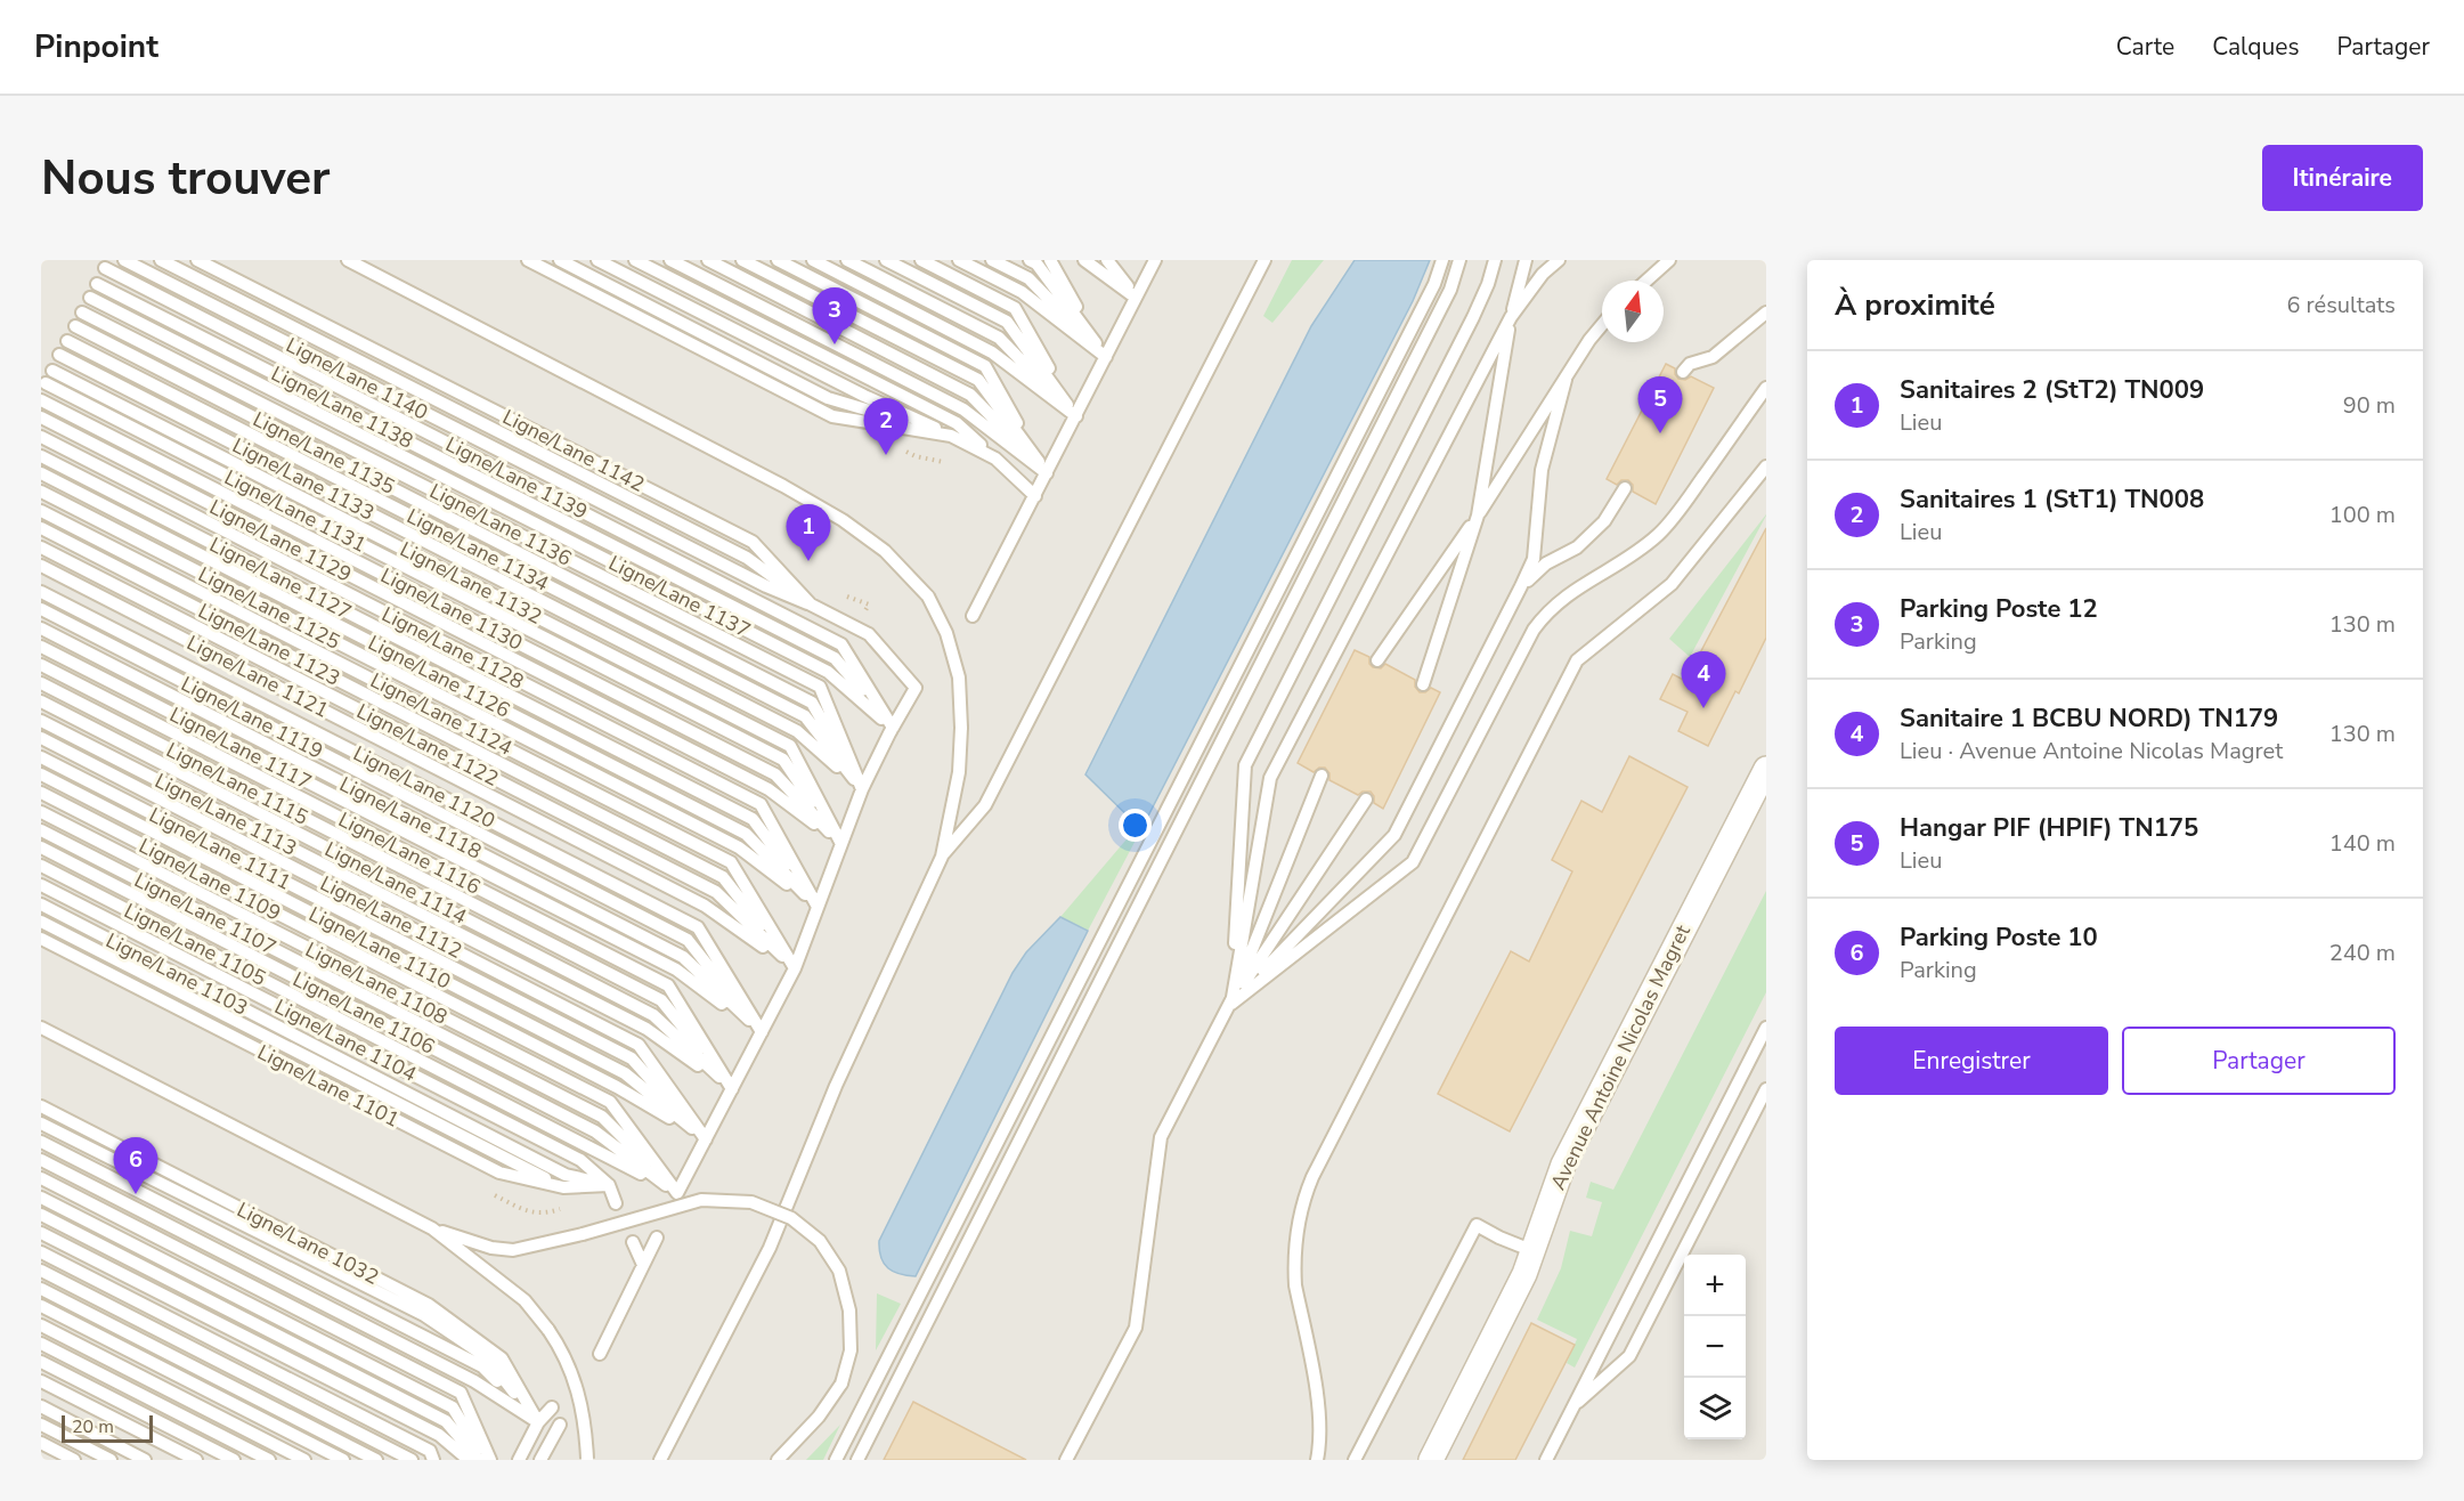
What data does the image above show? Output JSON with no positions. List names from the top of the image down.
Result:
{
  "streets": {
    "street": ["Avenue Antoine Nicolas Magret"],
    "lane": [
      "Ligne/Lane 1140",
      "Ligne/Lane 1138",
      "Ligne/Lane 1142",
      "Ligne/Lane 1135",
      "Ligne/Lane 1139",
      "Ligne/Lane 1133",
      "Ligne/Lane 1131",
      "Ligne/Lane 1136",
      "Ligne/Lane 1129",
      "Ligne/Lane 1134",
      "Ligne/Lane 1127",
      "Ligne/Lane 1132",
      "Ligne/Lane 1137",
      "Ligne/Lane 1125",
      "Ligne/Lane 1130",
      "Ligne/Lane 1123",
      "Ligne/Lane 1128",
      "Ligne/Lane 1121",
      "Ligne/Lane 1126",
      "Ligne/Lane 1124",
      "Ligne/Lane 1119",
      "Ligne/Lane 1122",
      "Ligne/Lane 1117",
      "Ligne/Lane 1115",
      "Ligne/Lane 1120",
      "Ligne/Lane 1113",
      "Ligne/Lane 1118",
      "Ligne/Lane 1111",
      "Ligne/Lane 1116",
      "Ligne/Lane 1109",
      "Ligne/Lane 1114",
      "Ligne/Lane 1107",
      "Ligne/Lane 1112",
      "Ligne/Lane 1105",
      "Ligne/Lane 1110",
      "Ligne/Lane 1103",
      "Ligne/Lane 1108",
      "Ligne/Lane 1106",
      "Ligne/Lane 1104",
      "Ligne/Lane 1101",
      "Ligne/Lane 1032"
    ]
  },
  "crossings": [
    ["Ligne/Lane 1140", "Ligne/Lane 1142"],
    ["Ligne/Lane 1138", "Ligne/Lane 1142"],
    ["Ligne/Lane 1138", "Ligne/Lane 1139"],
    ["Ligne/Lane 1138", "Ligne/Lane 1137"],
    ["Ligne/Lane 1142", "Ligne/Lane 1139"],
    ["Ligne/Lane 1142", "Ligne/Lane 1137"],
    ["Ligne/Lane 1135", "Ligne/Lane 1133"],
    ["Ligne/Lane 1135", "Ligne/Lane 1136"],
    ["Ligne/Lane 1135", "Ligne/Lane 1134"],
    ["Ligne/Lane 1139", "Ligne/Lane 1137"],
    ["Ligne/Lane 1133", "Ligne/Lane 1136"],
    ["Ligne/Lane 1133", "Ligne/Lane 1134"],
    ["Ligne/Lane 1131", "Ligne/Lane 1129"],
    ["Ligne/Lane 1131", "Ligne/Lane 1132"],
    ["Ligne/Lane 1131", "Ligne/Lane 1130"],
    ["Ligne/Lane 1136", "Ligne/Lane 1134"],
    ["Ligne/Lane 1129", "Ligne/Lane 1132"],
    ["Ligne/Lane 1129", "Ligne/Lane 1130"],
    ["Ligne/Lane 1127", "Ligne/Lane 1125"],
    ["Ligne/Lane 1127", "Ligne/Lane 1128"],
    ["Ligne/Lane 1127", "Ligne/Lane 1126"],
    ["Ligne/Lane 1132", "Ligne/Lane 1130"],
    ["Ligne/Lane 1125", "Ligne/Lane 1128"],
    ["Ligne/Lane 1125", "Ligne/Lane 1126"],
    ["Ligne/Lane 1123", "Ligne/Lane 1121"],
    ["Ligne/Lane 1123", "Ligne/Lane 1124"],
    ["Ligne/Lane 1123", "Ligne/Lane 1122"],
    ["Ligne/Lane 1128", "Ligne/Lane 1126"],
    ["Ligne/Lane 1121", "Ligne/Lane 1124"],
    ["Ligne/Lane 1121", "Ligne/Lane 1122"],
    ["Ligne/Lane 1124", "Ligne/Lane 1122"],
    ["Ligne/Lane 1119", "Ligne/Lane 1117"],
    ["Ligne/Lane 1119", "Ligne/Lane 1120"],
    ["Ligne/Lane 1119", "Ligne/Lane 1118"],
    ["Ligne/Lane 1117", "Ligne/Lane 1120"],
    ["Ligne/Lane 1117", "Ligne/Lane 1118"],
    ["Ligne/Lane 1115", "Ligne/Lane 1113"],
    ["Ligne/Lane 1115", "Ligne/Lane 1116"],
    ["Ligne/Lane 1115", "Ligne/Lane 1114"],
    ["Ligne/Lane 1120", "Ligne/Lane 1118"],
    ["Ligne/Lane 1113", "Ligne/Lane 1116"],
    ["Ligne/Lane 1113", "Ligne/Lane 1114"],
    ["Ligne/Lane 1111", "Ligne/Lane 1109"],
    ["Ligne/Lane 1111", "Ligne/Lane 1112"],
    ["Ligne/Lane 1111", "Ligne/Lane 1110"],
    ["Ligne/Lane 1116", "Ligne/Lane 1114"],
    ["Ligne/Lane 1109", "Ligne/Lane 1112"],
    ["Ligne/Lane 1109", "Ligne/Lane 1110"],
    ["Ligne/Lane 1107", "Ligne/Lane 1105"],
    ["Ligne/Lane 1107", "Ligne/Lane 1108"],
    ["Ligne/Lane 1107", "Ligne/Lane 1106"],
    ["Ligne/Lane 1112", "Ligne/Lane 1110"],
    ["Ligne/Lane 1105", "Ligne/Lane 1108"],
    ["Ligne/Lane 1105", "Ligne/Lane 1106"],
    ["Ligne/Lane 1103", "Ligne/Lane 1104"],
    ["Ligne/Lane 1103", "Ligne/Lane 1101"],
    ["Ligne/Lane 1108", "Ligne/Lane 1106"],
    ["Ligne/Lane 1104", "Ligne/Lane 1101"]
  ],
  "scale_bar": "20 m",
  "north": "top",
  "page": {
    "header": "Pinpoint",
    "nav": ["Carte", "Calques", "Partager"],
    "buttons": [
      "Itinéraire",
      ["Enregistrer", "Partager"]
    ],
    "title": "Nous trouver",
    "heading": ["À proximité", "6 résultats"],
    "pins": [
      "3",
      "5",
      "2",
      "1",
      "4",
      "6"
    ],
    "list": [
      {
        "mark": "1",
        "name": "Sanitaires 2 (StT2) TN009",
        "note": "Lieu",
        "value": "90 m"
      },
      {
        "mark": "2",
        "name": "Sanitaires 1 (StT1) TN008",
        "note": "Lieu",
        "value": "100 m"
      },
      {
        "mark": "3",
        "name": "Parking Poste 12",
        "note": "Parking",
        "value": "130 m"
      },
      {
        "mark": "4",
        "name": "Sanitaire 1 BCBU NORD) TN179",
        "note": "Lieu · Avenue Antoine Nicolas Magret",
        "value": "130 m"
      },
      {
        "mark": "5",
        "name": "Hangar PIF (HPIF) TN175",
        "note": "Lieu",
        "value": "140 m"
      },
      {
        "mark": "6",
        "name": "Parking Poste 10",
        "note": "Parking",
        "value": "240 m"
      }
    ],
    "map_buttons": ["+", "−"],
    "scale": "20 m"
  }
}
